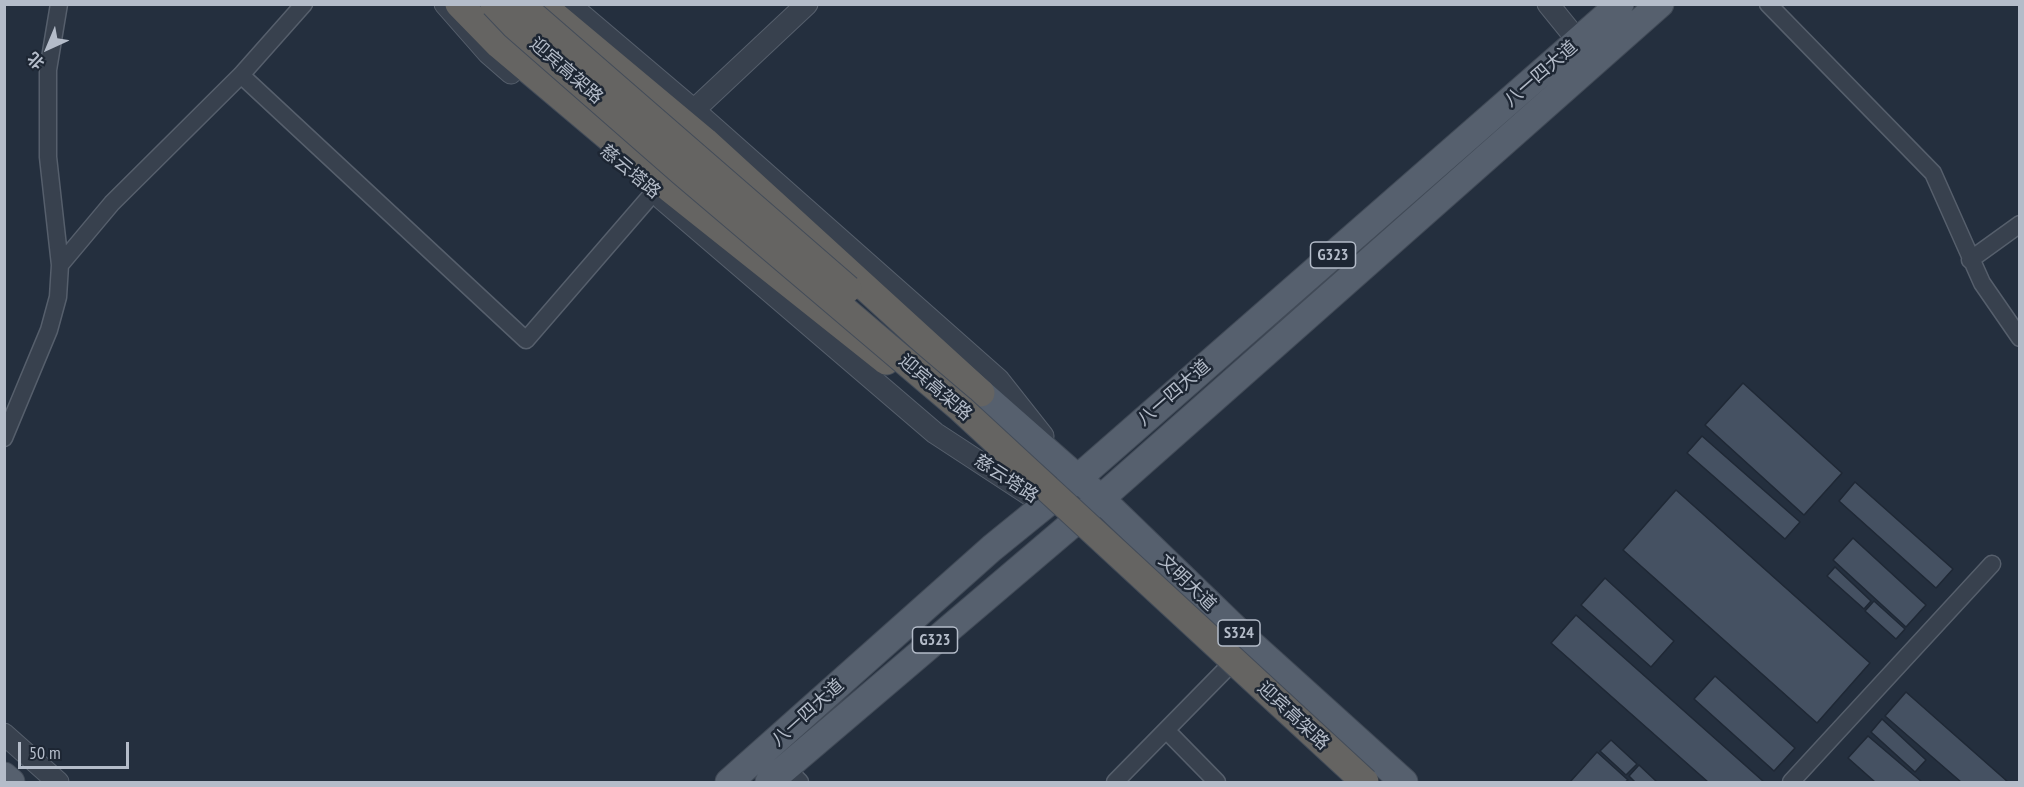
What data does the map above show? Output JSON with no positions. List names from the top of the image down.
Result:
{
  "streets": {
    "highway": ["迎宾高架路"],
    "main road": [
      "八一四大道",
      "慈云塔路",
      "G323",
      "文明大道",
      "S324"
    ]
  },
  "crossings": [
    ["八一四大道", "慈云塔路"],
    ["八一四大道", "文明大道"],
    ["慈云塔路", "文明大道"]
  ],
  "scale_bar": "50 m",
  "north": "bottom left"
}
